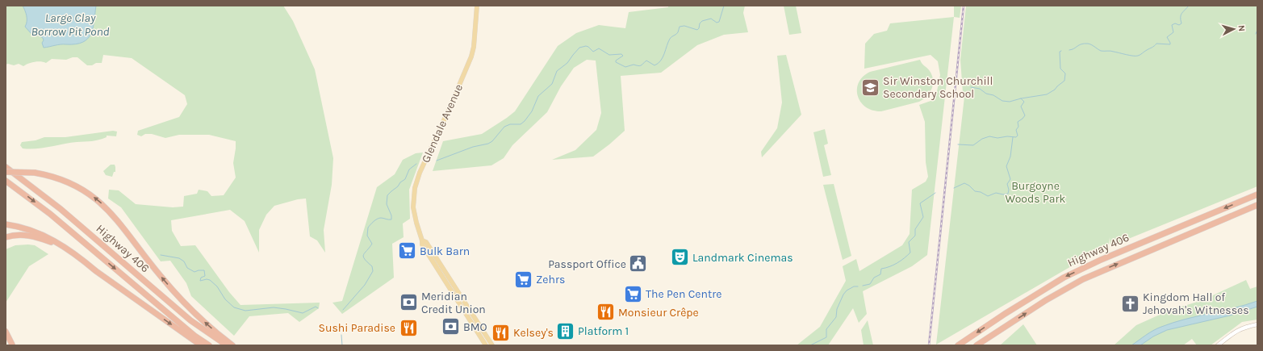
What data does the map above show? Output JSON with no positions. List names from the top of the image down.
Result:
{
  "streets": {
    "highway": ["Highway 406"],
    "main road": ["Glendale Avenue"]
  },
  "water": ["Large Clay Borrow Pit Pond"],
  "parks": ["Burgoyne Woods Park"],
  "places": {
    "school or university": ["Sir Winston Churchill Secondary School"],
    "supermarket": ["Bulk Barn", "Zehrs", "The Pen Centre"],
    "theatre": ["Landmark Cinemas"],
    "public building": ["Passport Office"],
    "bank": ["Meridian Credit Union", "BMO"],
    "church": ["Kingdom Hall of Jehovah's Witnesses"],
    "restaurant": ["Monsieur Crêpe", "Sushi Paradise", "Kelsey's"],
    "building": ["Platform 1"]
  },
  "north": "right"
}
